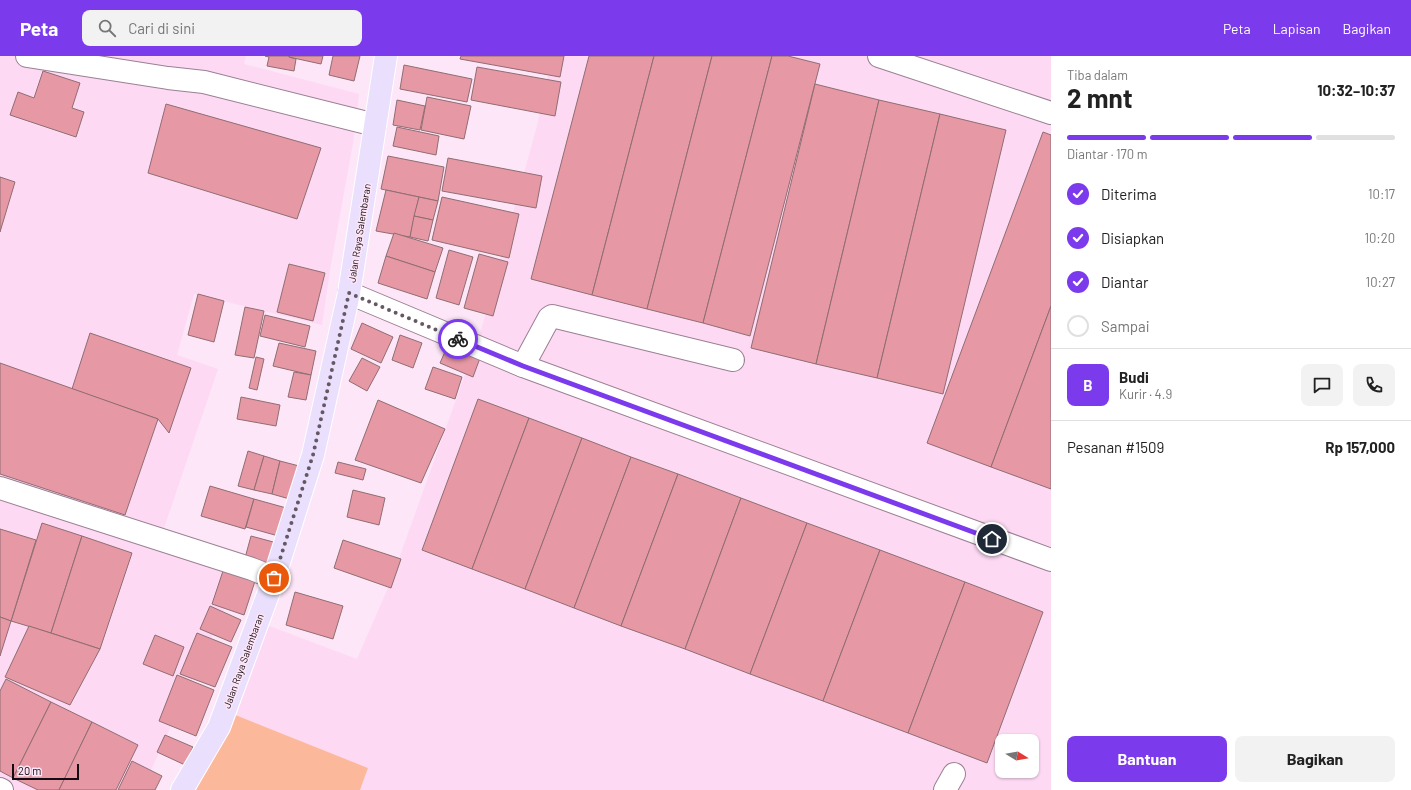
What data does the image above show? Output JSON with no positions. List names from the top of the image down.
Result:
{
  "streets": {
    "main road": ["Jalan Raya Salembaran"]
  },
  "scale_bar": "20 m",
  "north": "right",
  "page": {
    "header": "Peta",
    "search": "Cari di sini",
    "nav": ["Peta", "Lapisan", "Bagikan"],
    "heading": ["2 mnt", "Tiba dalam", "10:32–10:37"],
    "panel": [
      "Budi",
      "Kurir · 4.9",
      "Pesanan #1509",
      "Rp 157,000"
    ],
    "bar": "Diantar · 170 m",
    "list": [
      ["Diterima", "10:17"],
      ["Disiapkan", "10:20"],
      ["Diantar", "10:27"],
      "Sampai"
    ],
    "round": "B",
    "buttons": ["Bantuan", "Bagikan"],
    "scale": "20 m"
  }
}
